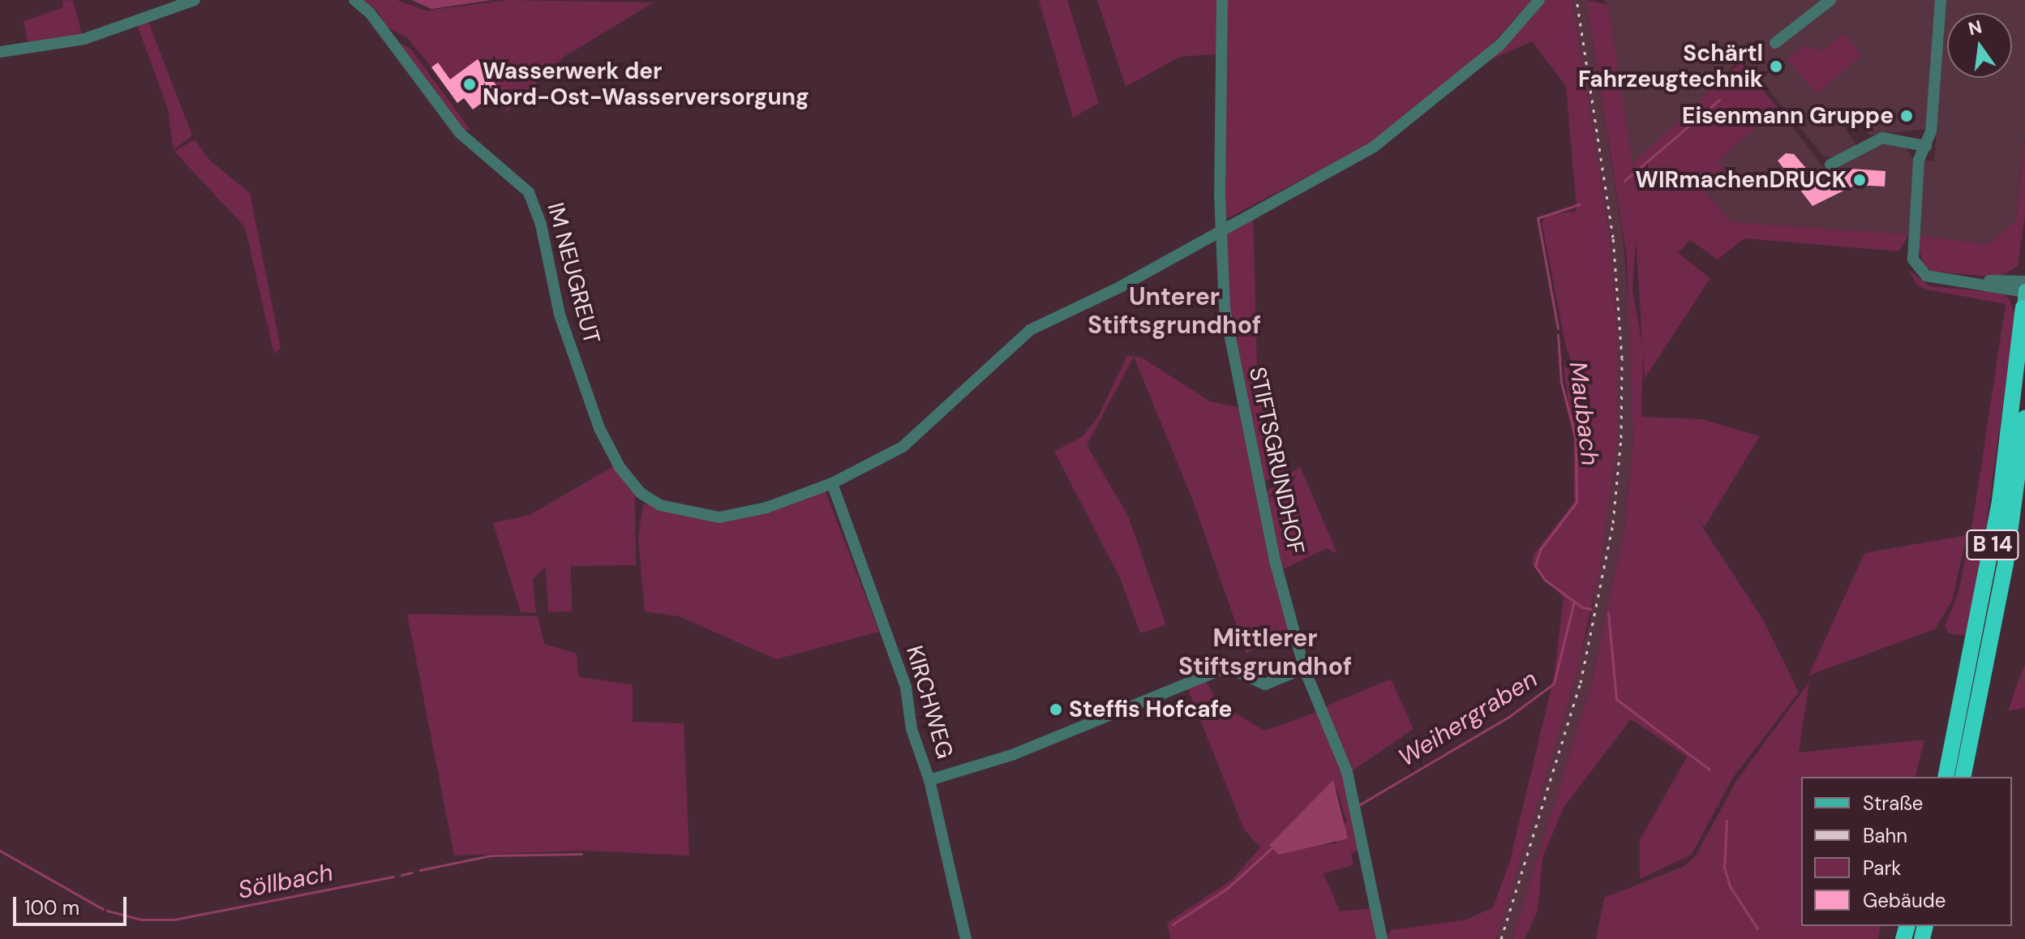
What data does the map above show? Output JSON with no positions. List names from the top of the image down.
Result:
{
  "streets": {
    "highway": ["B 14"],
    "street": ["IM NEUGREUT", "STIFTSGRUNDHOF", "KIRCHWEG"]
  },
  "crossings": [
    ["IM NEUGREUT", "KIRCHWEG"]
  ],
  "districts": ["Unterer Stiftsgrundhof", "Mittlerer Stiftsgrundhof"],
  "water": ["Maubach", "Weihergraben", "Söllbach"],
  "places": [
    "Schärtl Fahrzeugtechnik",
    "Wasserwerk der Nord-Ost-Wasserversorgung",
    "Eisenmann Gruppe",
    "WIRmachenDRUCK",
    "Steffis Hofcafe"
  ],
  "legend": [
    "Straße",
    "Bahn",
    "Park",
    "Gebäude"
  ],
  "scale_bar": "100 m",
  "north": "top"
}
